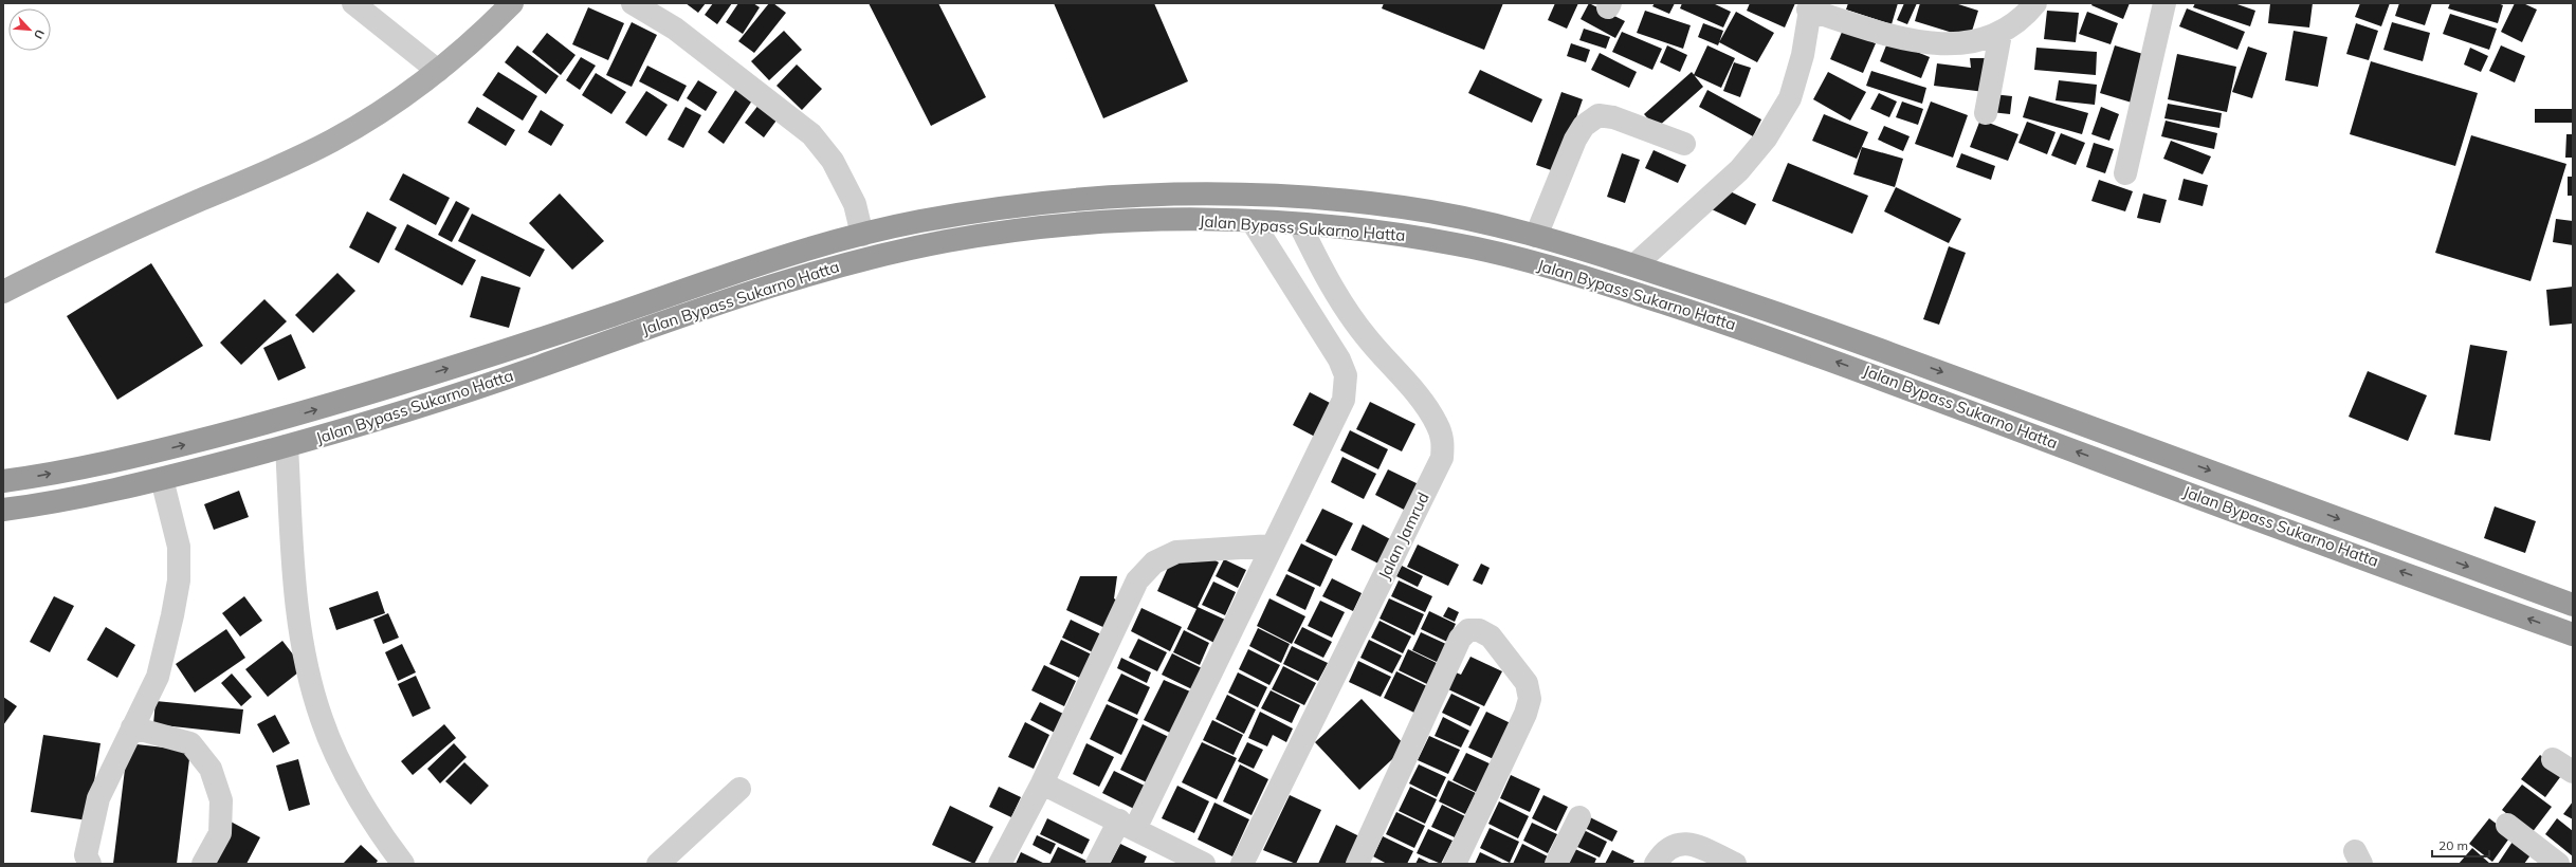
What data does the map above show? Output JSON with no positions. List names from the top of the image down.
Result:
{
  "streets": {
    "highway": ["Jalan Bypass Sukarno Hatta"],
    "street": ["Jalan Jamrud"]
  },
  "crossings": [
    ["Jalan Bypass Sukarno Hatta", "Jalan Jamrud"]
  ],
  "scale_bar": "20 m",
  "north": "bottom right"
}
